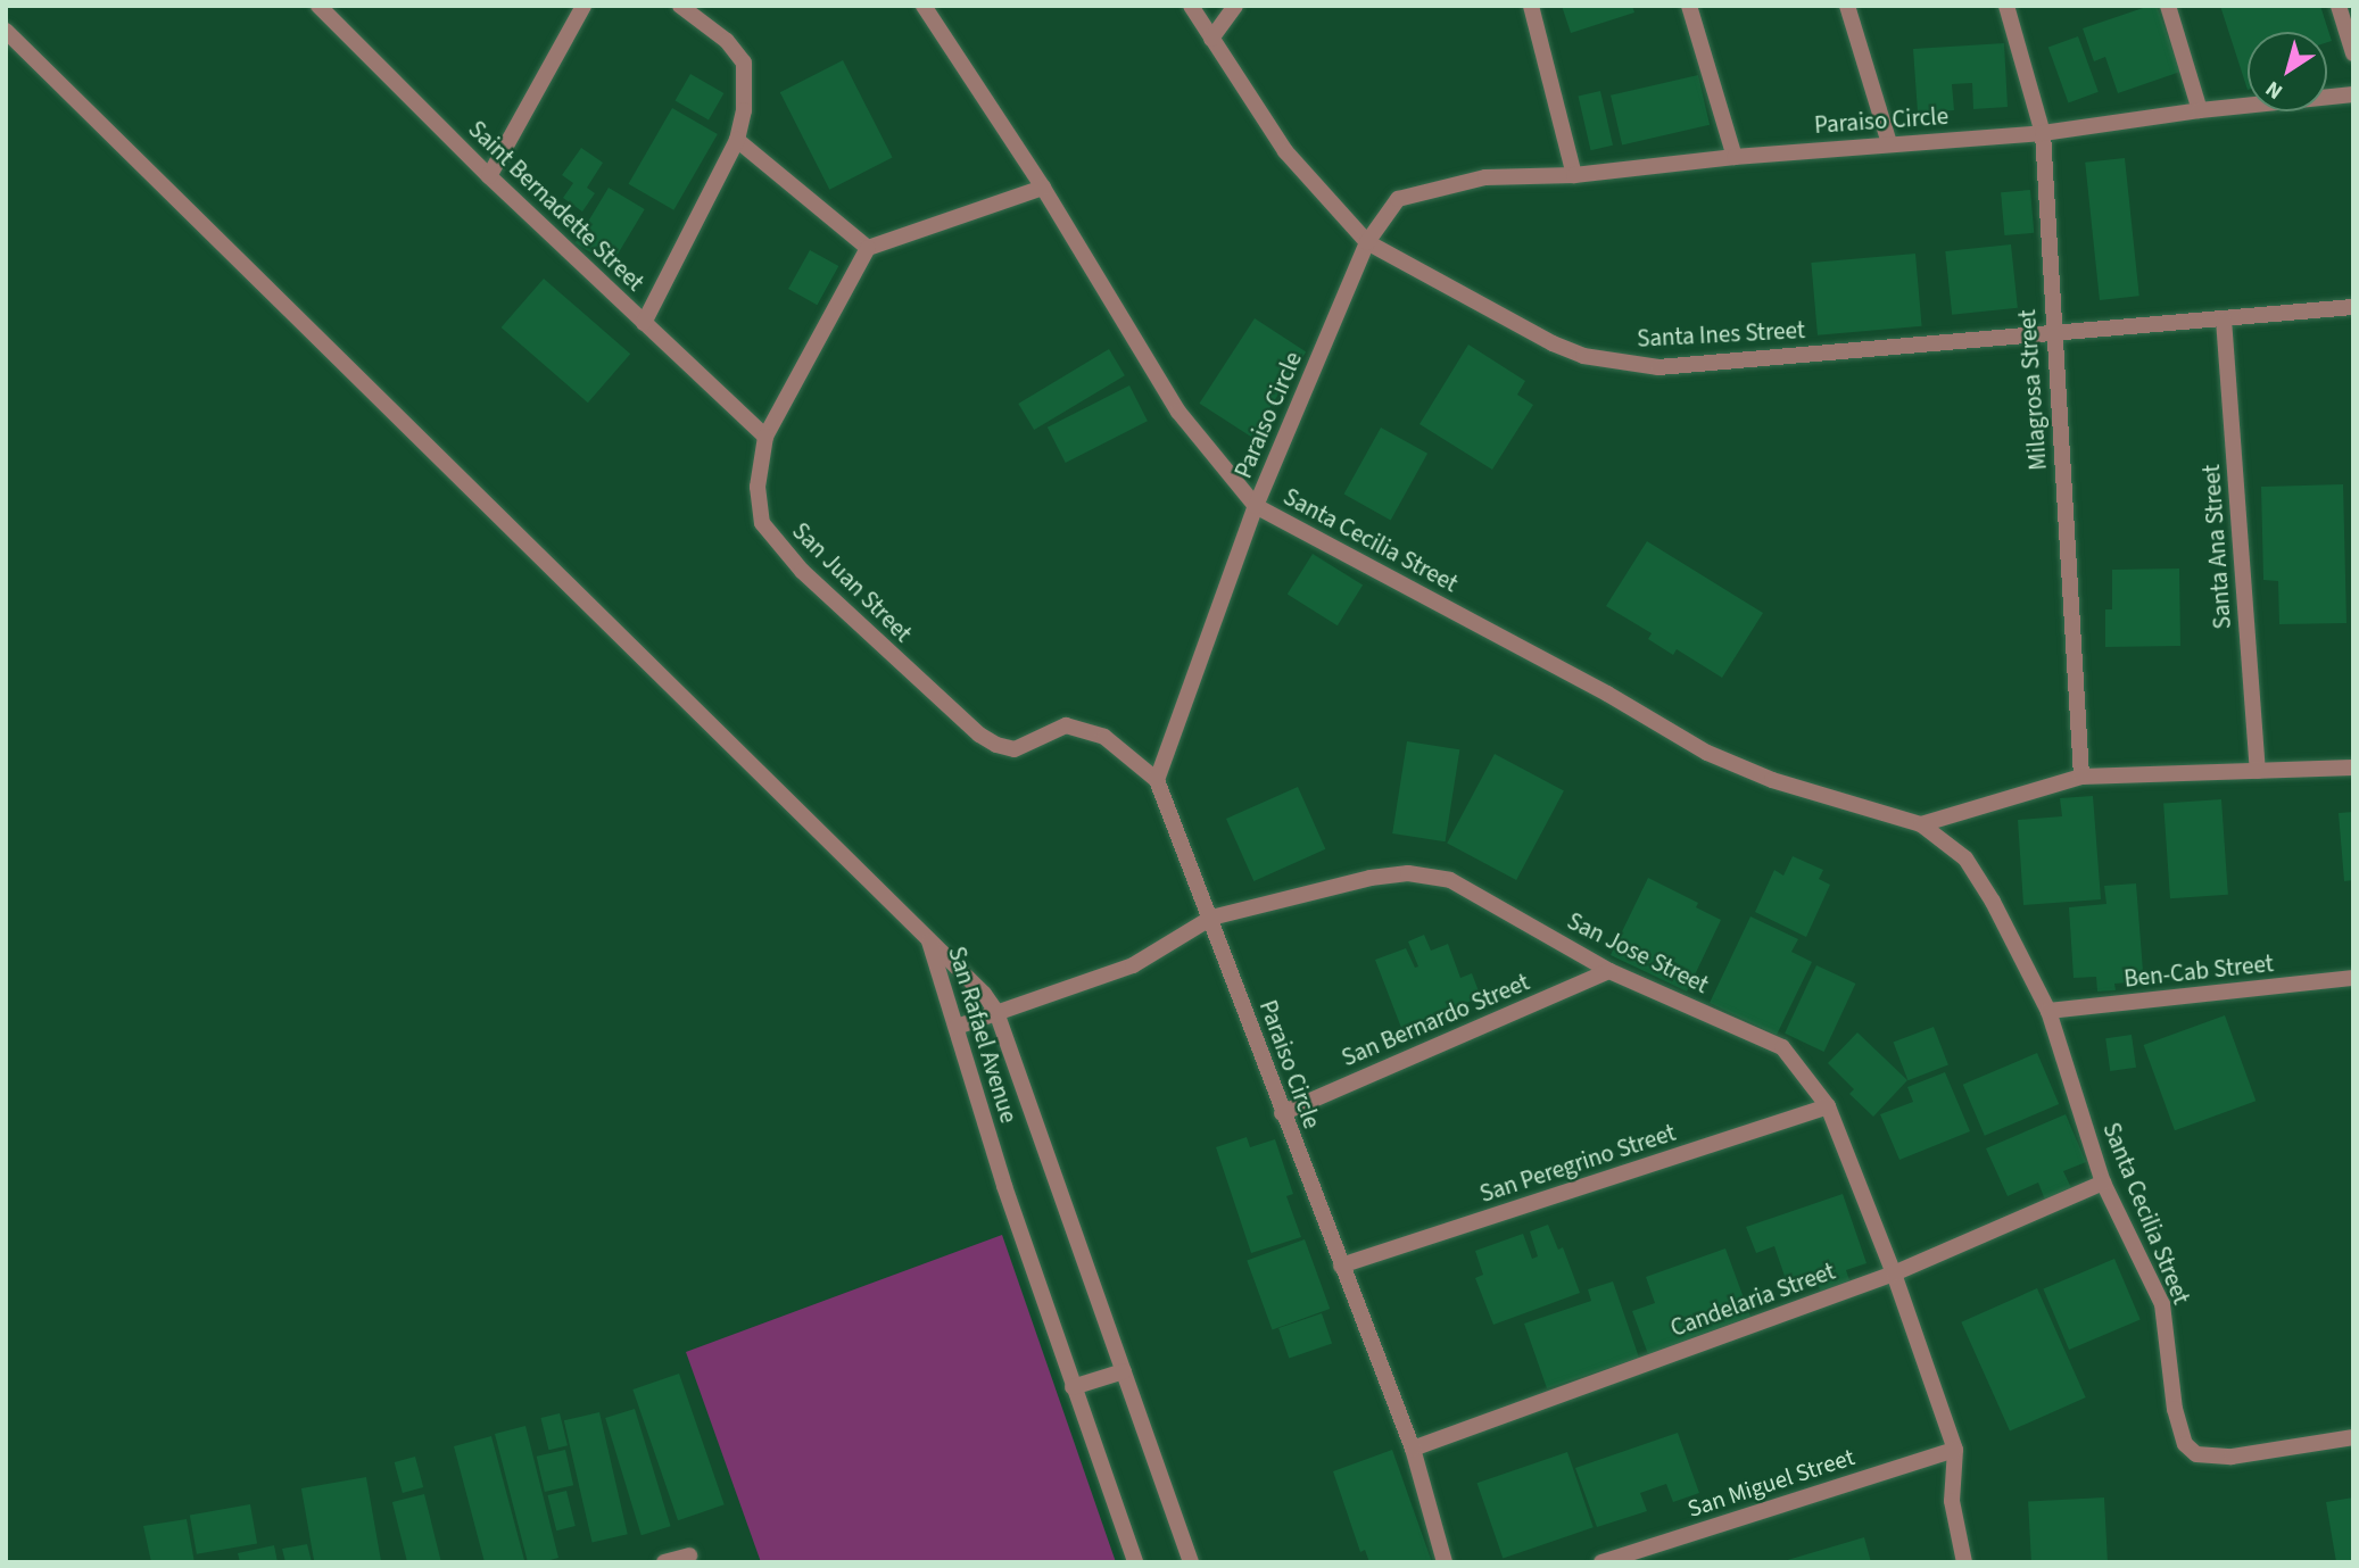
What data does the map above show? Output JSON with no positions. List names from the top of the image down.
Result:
{
  "streets": {
    "street": [
      "Paraiso Circle",
      "Saint Bernadette Street",
      "Santa Ines Street",
      "Milagrosa Street",
      "Santa Cecilia Street",
      "Santa Ana Street",
      "San Juan Street",
      "San Jose Street",
      "Ben-Cab Street",
      "San Bernardo Street",
      "San Rafael Avenue",
      "San Peregrino Street",
      "Candelaria Street",
      "San Miguel Street"
    ]
  },
  "crossings": [
    ["Paraiso Circle", "Santa Ines Street"],
    ["Paraiso Circle", "Milagrosa Street"],
    ["Paraiso Circle", "Santa Cecilia Street"],
    ["Paraiso Circle", "San Juan Street"],
    ["Paraiso Circle", "San Jose Street"],
    ["Paraiso Circle", "San Bernardo Street"],
    ["Paraiso Circle", "San Peregrino Street"],
    ["Paraiso Circle", "Candelaria Street"],
    ["Saint Bernadette Street", "San Juan Street"],
    ["Santa Ines Street", "Milagrosa Street"],
    ["Santa Ines Street", "Santa Ana Street"],
    ["Santa Cecilia Street", "Ben-Cab Street"],
    ["Santa Cecilia Street", "Candelaria Street"],
    ["San Jose Street", "San Bernardo Street"],
    ["San Jose Street", "San Rafael Avenue"],
    ["San Jose Street", "San Peregrino Street"],
    ["San Jose Street", "Candelaria Street"],
    ["San Jose Street", "San Miguel Street"]
  ],
  "north": "bottom left"
}
